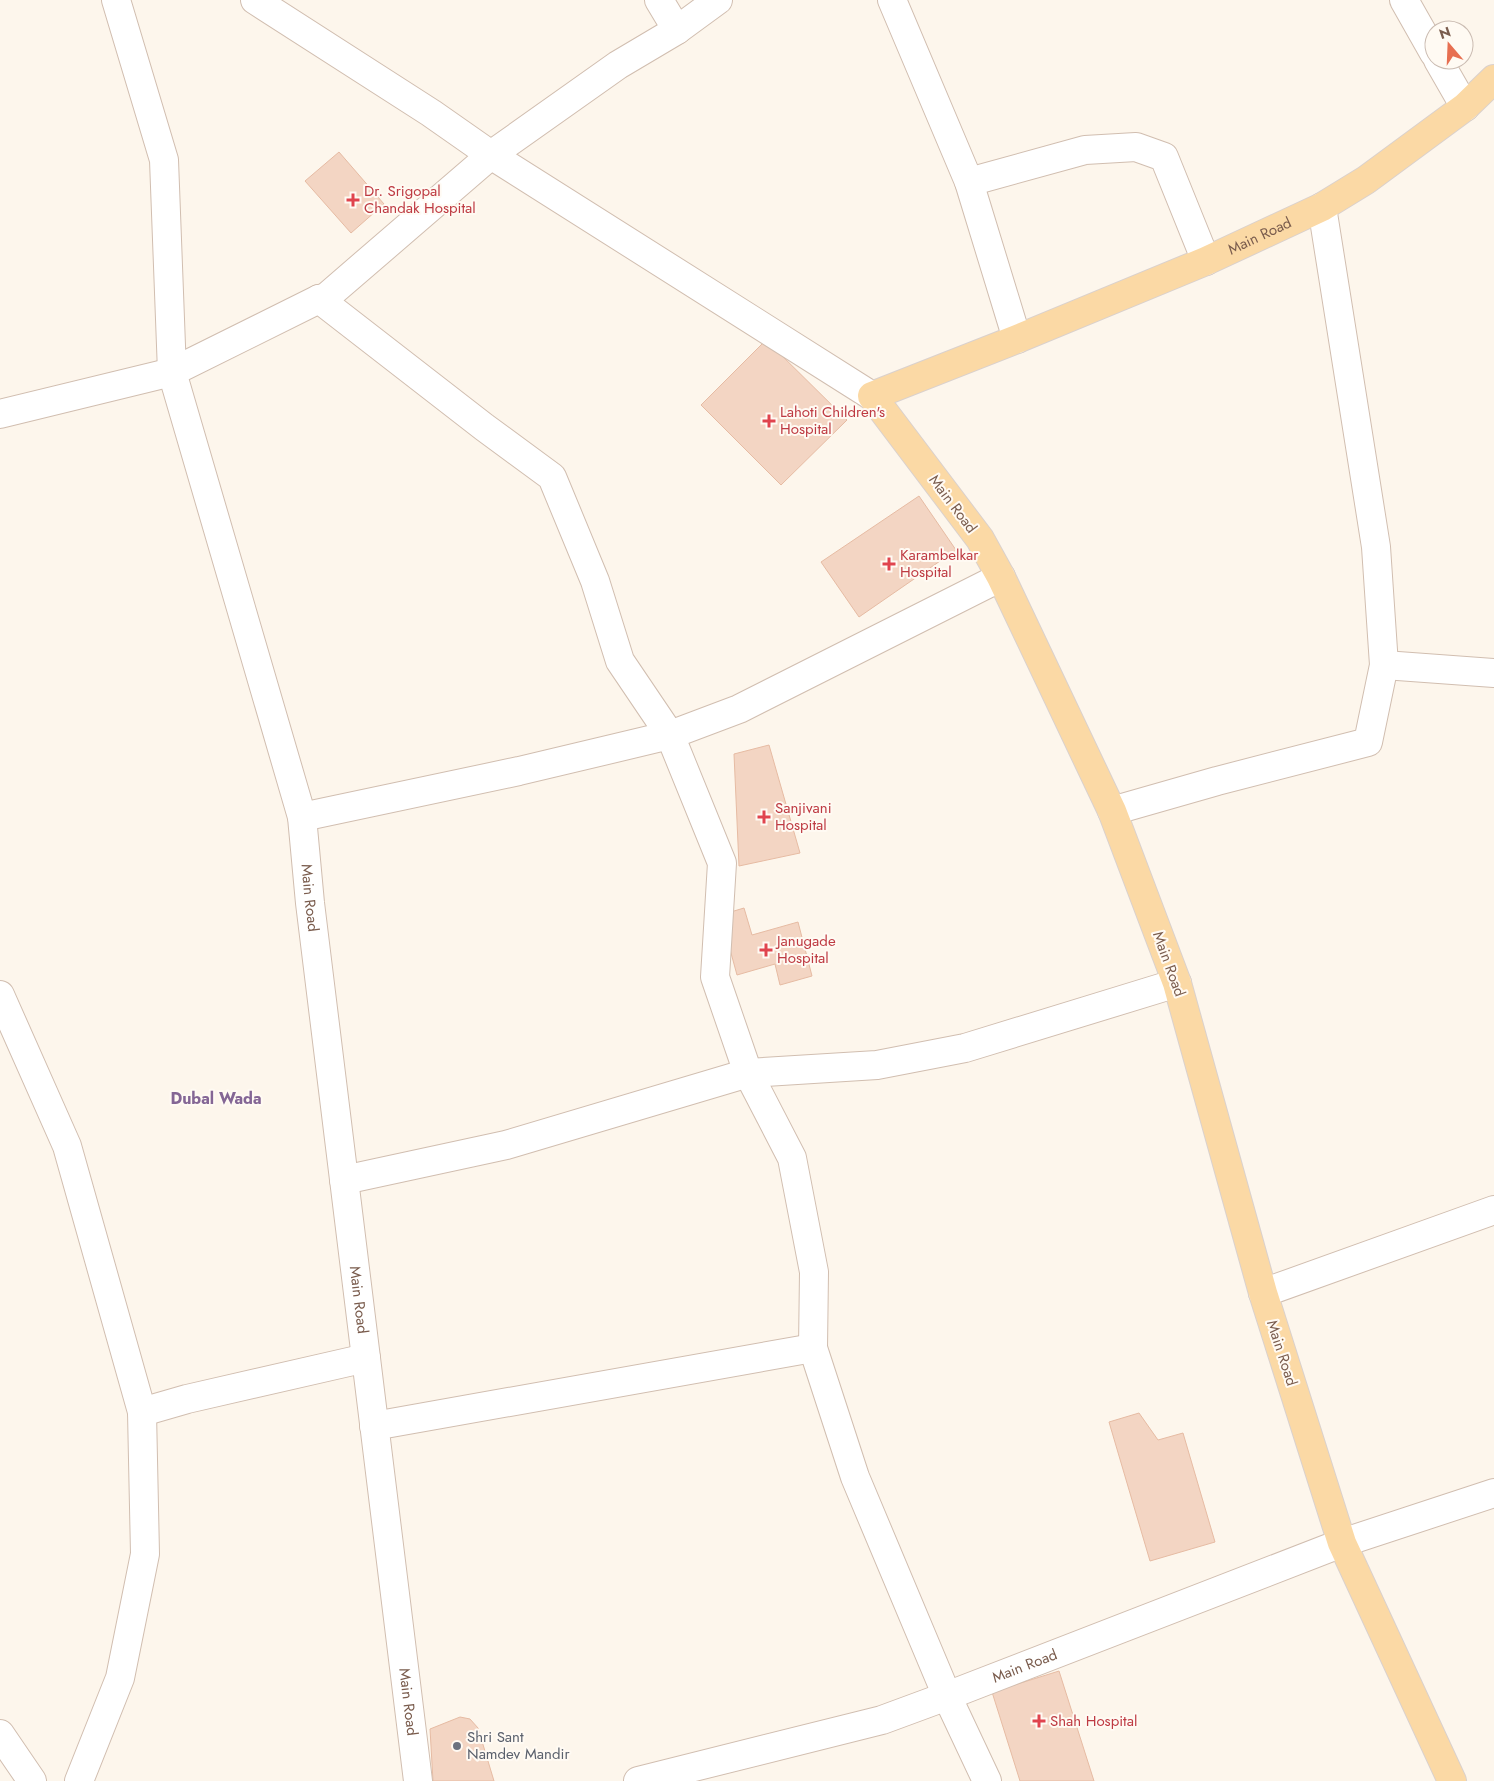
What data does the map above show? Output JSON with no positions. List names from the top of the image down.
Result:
{
  "streets": {
    "main road": ["Main Road"]
  },
  "districts": ["Dubal Wada"],
  "places": {
    "health": [
      "Dr. Srigopal Chandak Hospital",
      "Lahoti Children's Hospital",
      "Karambelkar Hospital",
      "Sanjivani Hospital",
      "Janugade Hospital",
      "Shah Hospital"
    ],
    "other": ["Shri Sant Namdev Mandir"]
  },
  "north": "top"
}
